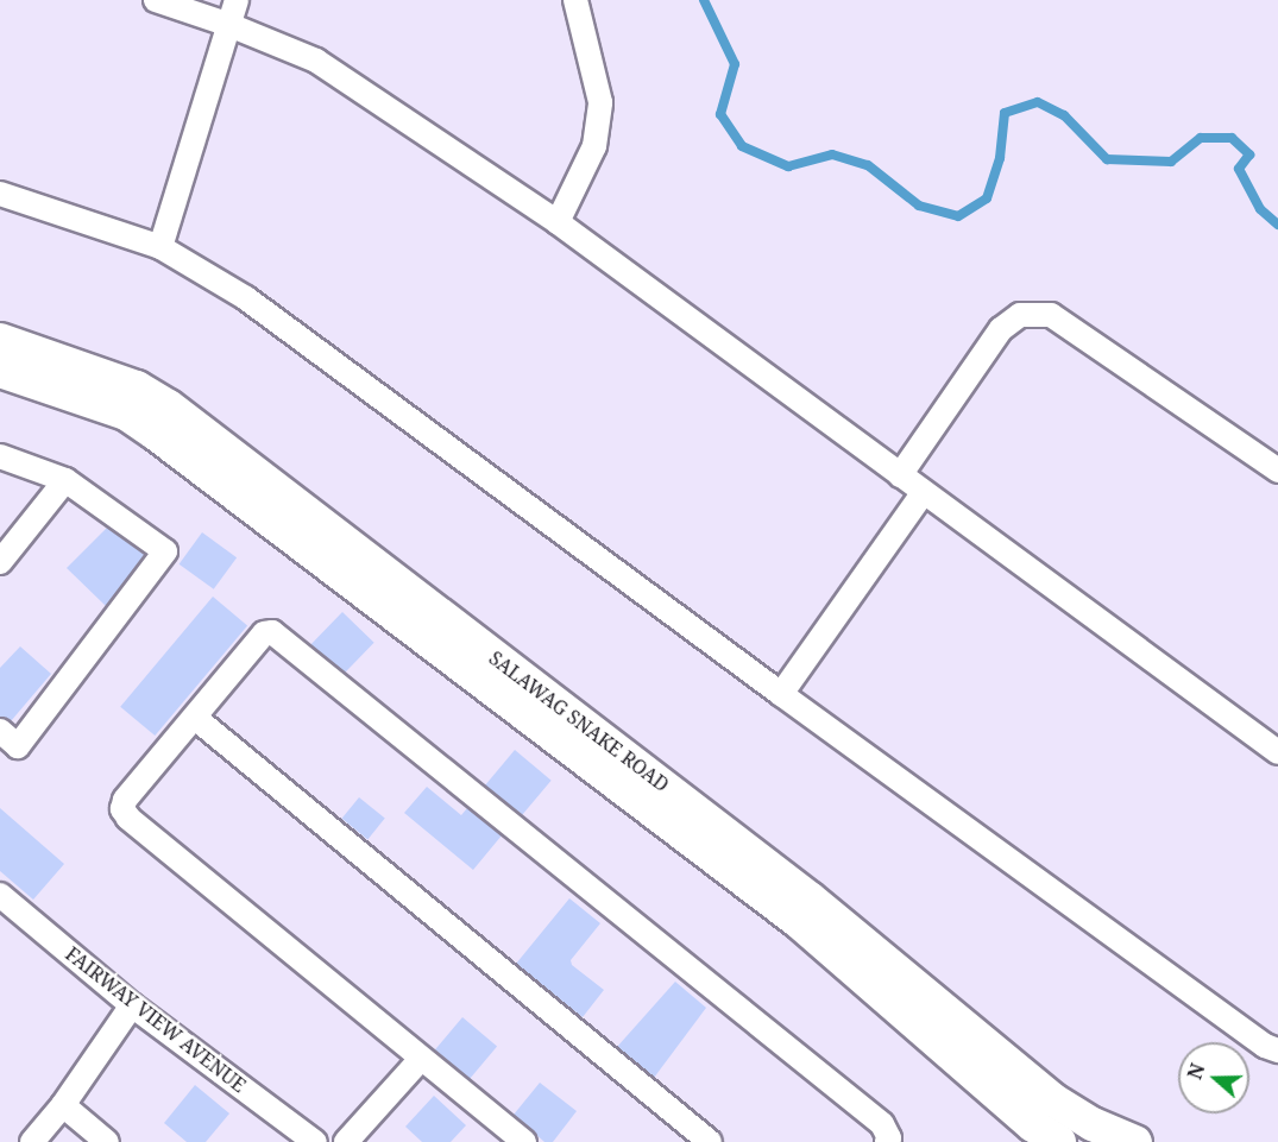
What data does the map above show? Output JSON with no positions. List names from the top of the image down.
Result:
{
  "streets": {
    "main road": ["SALAWAG SNAKE ROAD"],
    "street": ["FAIRWAY VIEW AVENUE"]
  },
  "north": "left"
}
